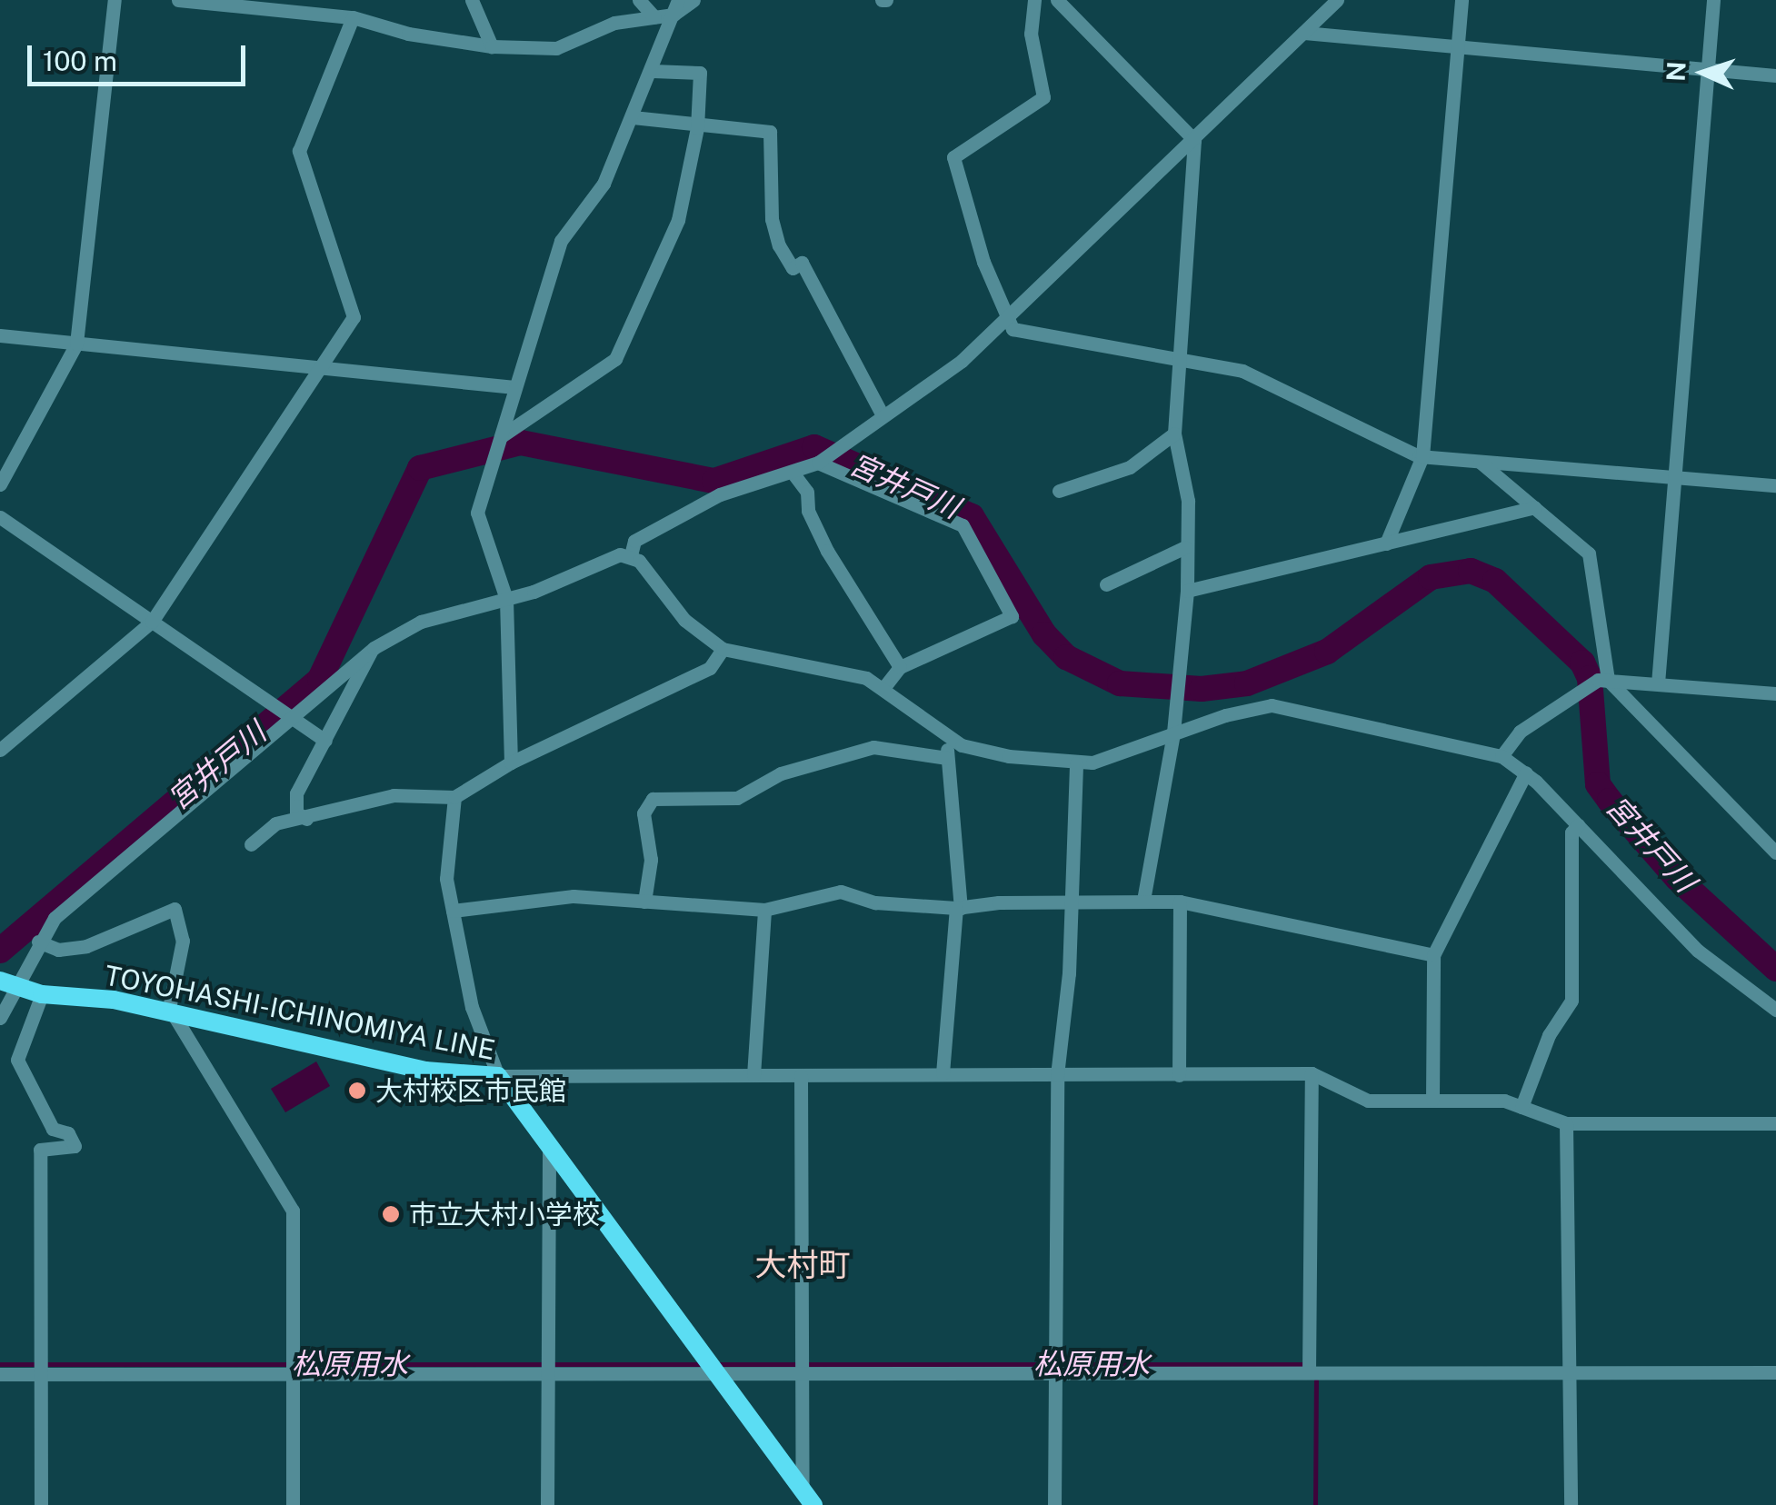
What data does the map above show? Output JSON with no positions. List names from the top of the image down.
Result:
{
  "streets": {
    "main road": ["TOYOHASHI-ICHINOMIYA LINE"]
  },
  "districts": ["大村町"],
  "water": ["宮井戸川", "松原用水"],
  "places": ["大村校区市民館", "市立大村小学校"],
  "scale_bar": "100 m",
  "north": "left"
}
